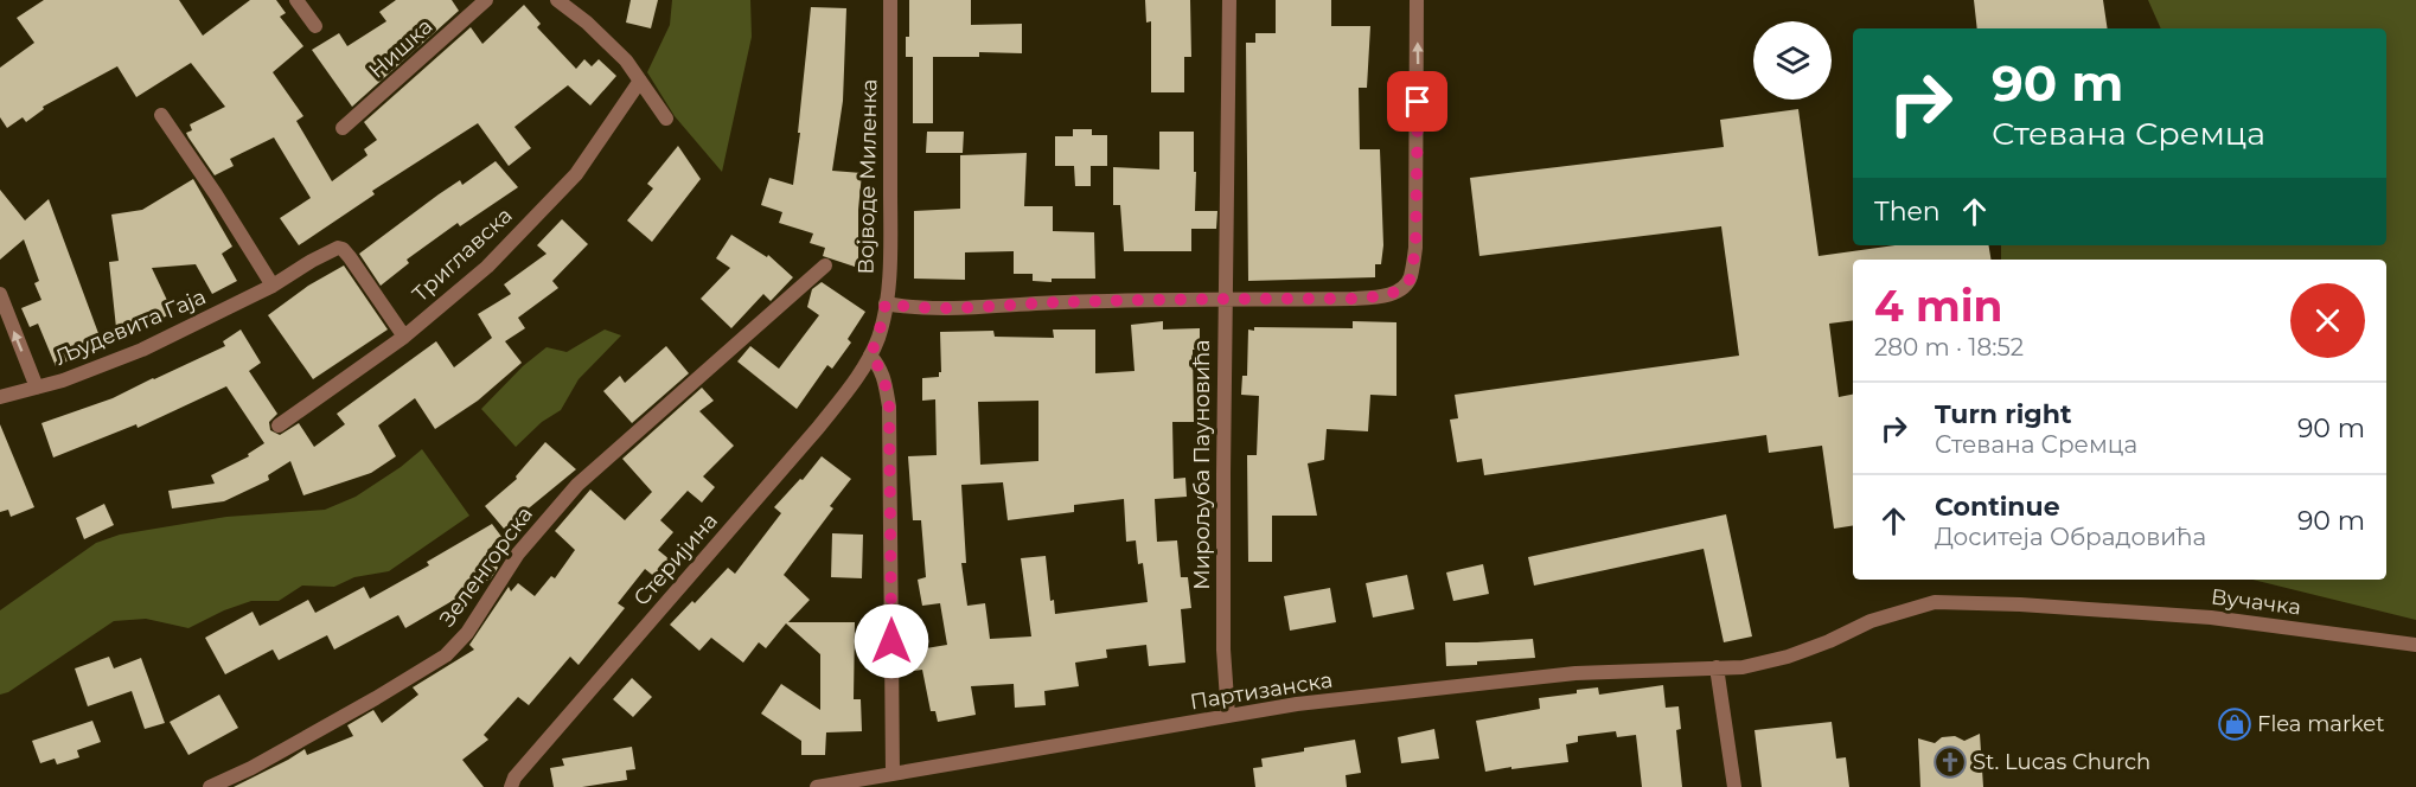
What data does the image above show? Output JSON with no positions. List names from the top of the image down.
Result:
{
  "streets": {
    "street": [
      "Нишка",
      "Војводе Миленка",
      "Триглавска",
      "Људевита Гаја",
      "Мирољуба Пауновића",
      "Стеријина",
      "Зеленгорска",
      "Вучачка",
      "Партизанска"
    ]
  },
  "crossings": [
    ["Војводе Миленка", "Стеријина"],
    ["Триглавска", "Људевита Гаја"],
    ["Мирољуба Пауновића", "Партизанска"],
    ["Вучачка", "Партизанска"]
  ],
  "places": {
    "shop": ["Flea market"],
    "church": ["St. Lucas Church"]
  },
  "page": {
    "turn": ["90 m", "Стевана Сремца"],
    "then": "Then",
    "heading": ["4 min", "280 m · 18:52"],
    "list": [
      {
        "name": "Turn right",
        "note": "Стевана Сремца",
        "value": "90 m"
      },
      {
        "name": "Continue",
        "note": "Доситеја Обрадовића",
        "value": "90 m"
      }
    ]
  }
}
